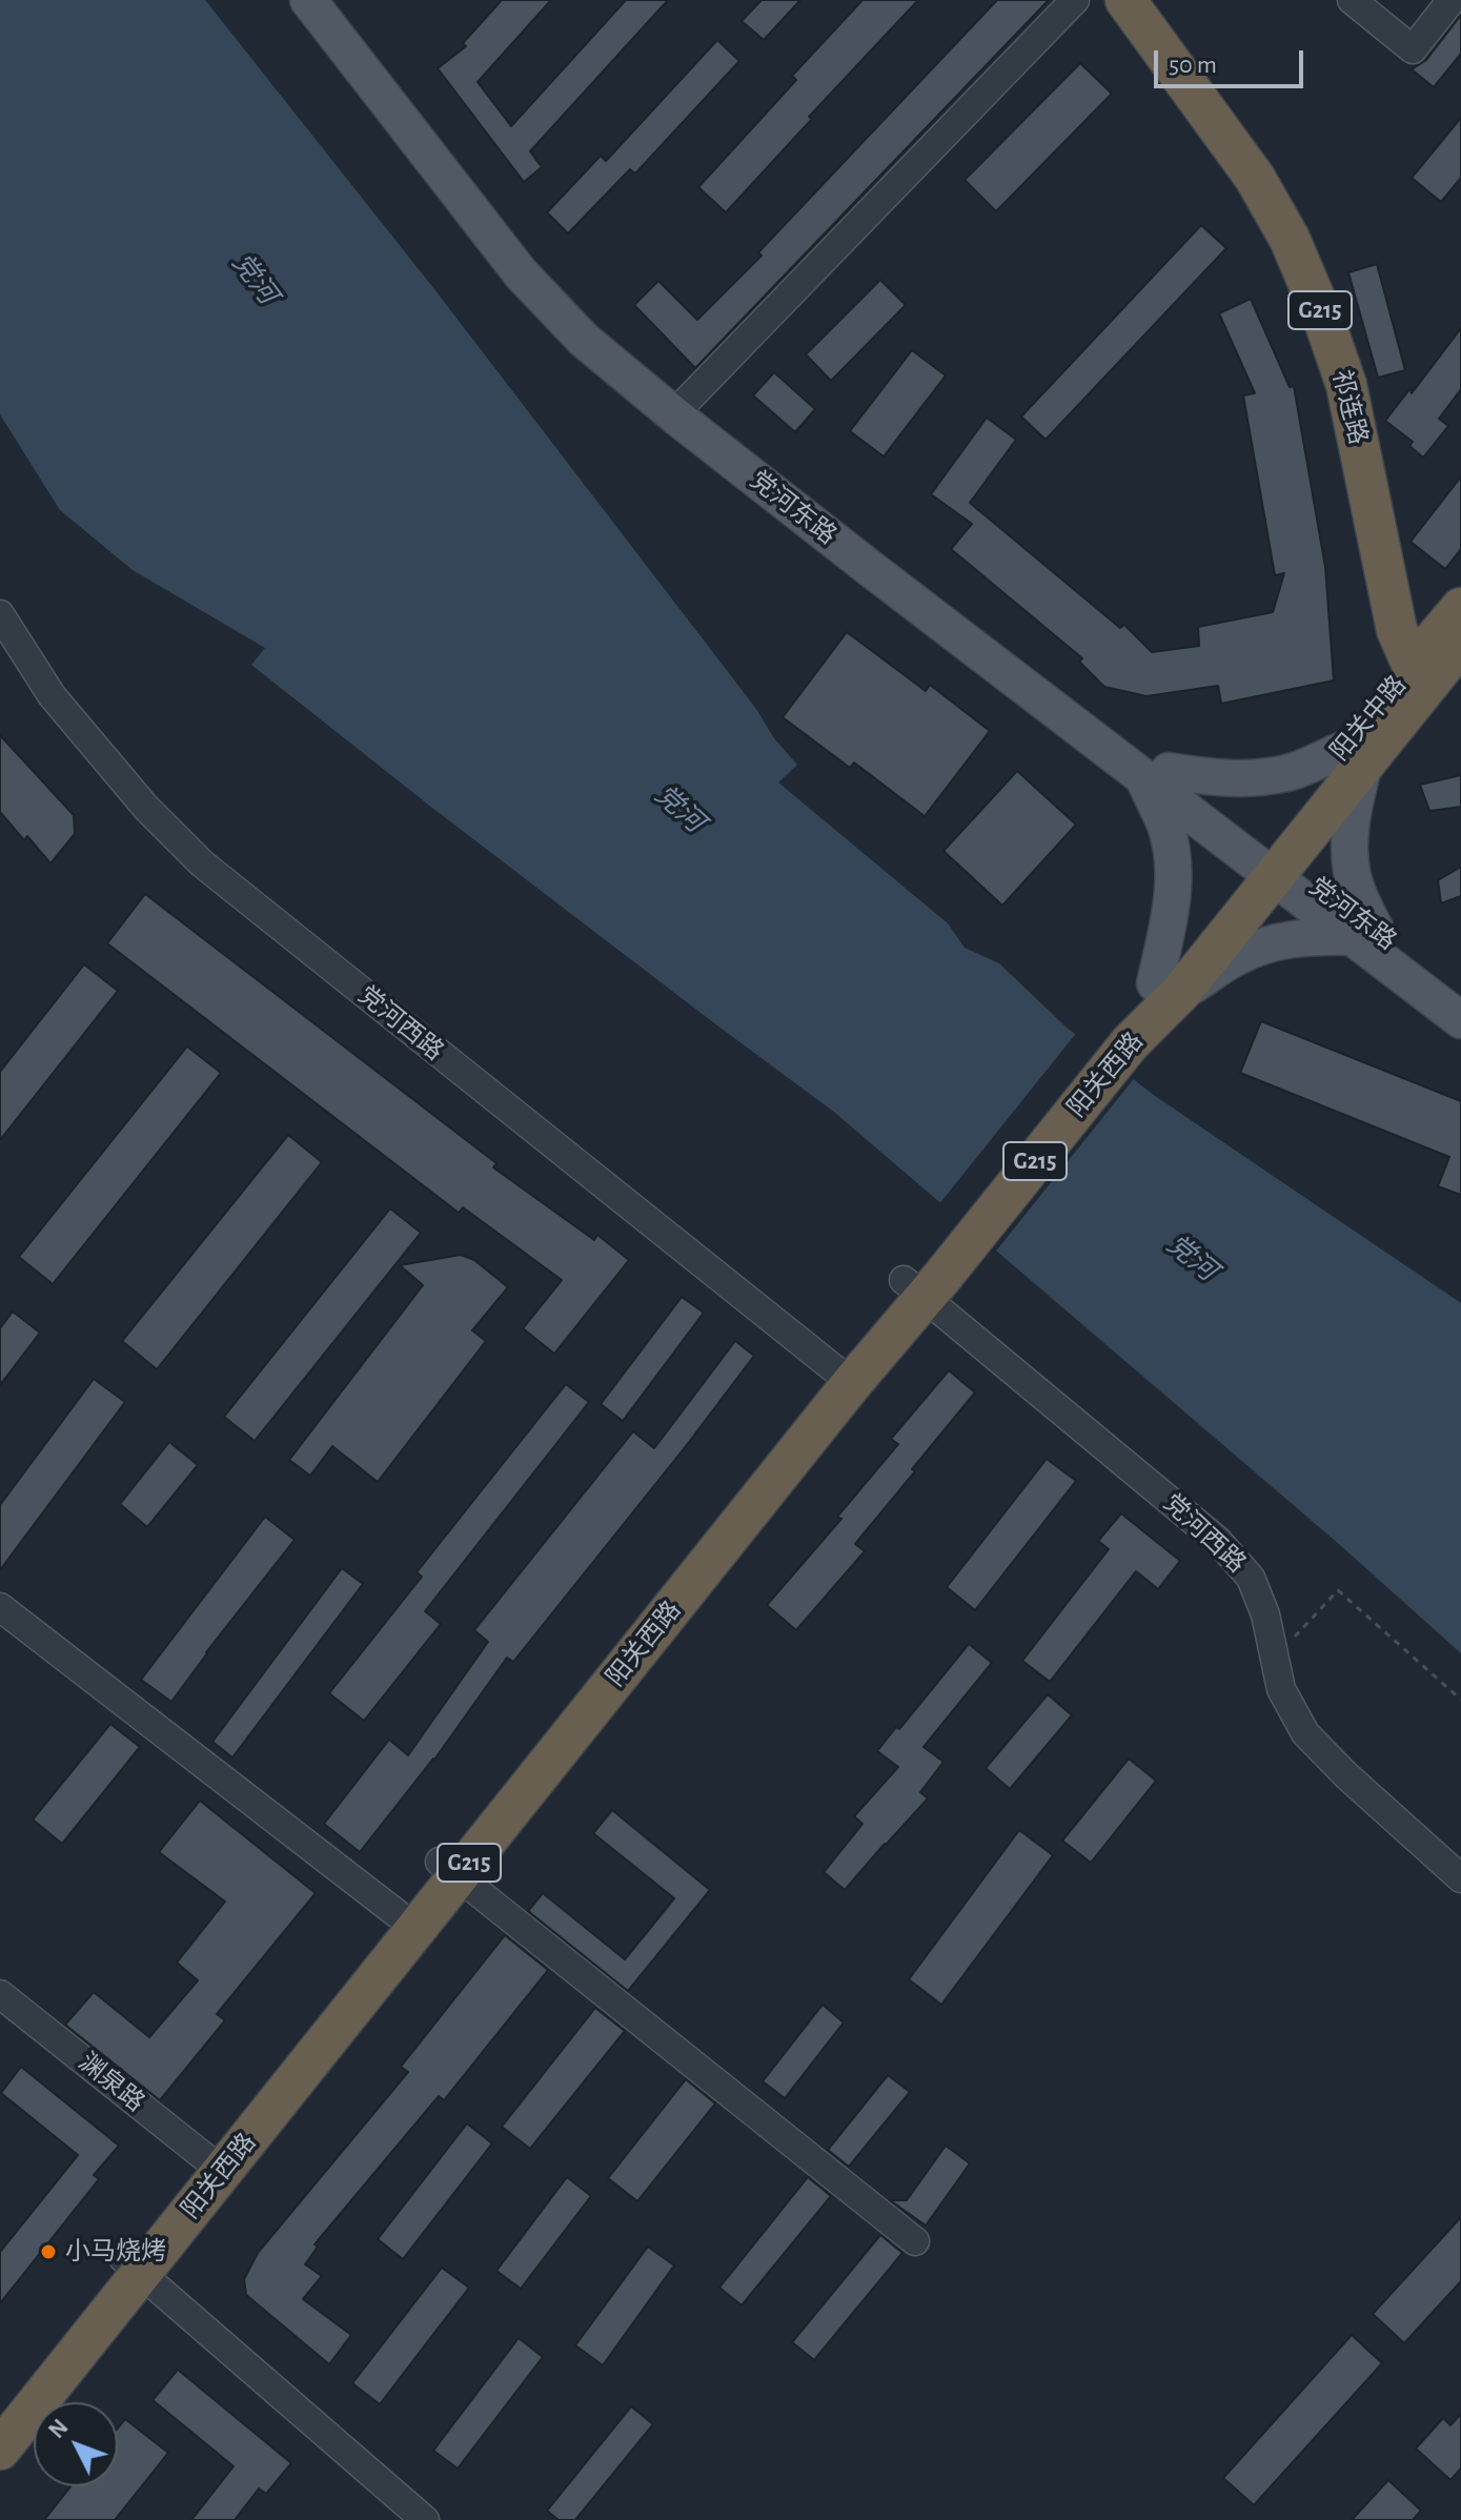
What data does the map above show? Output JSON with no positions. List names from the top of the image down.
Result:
{
  "streets": {
    "highway": [
      "G215",
      "祁连路",
      "阳关中路",
      "阳关西路"
    ],
    "main road": ["党河东路"],
    "street": ["党河西路", "渊泉路"]
  },
  "crossings": [
    ["祁连路", "阳关中路"],
    ["党河东路", "阳关中路"],
    ["党河东路", "阳关西路"],
    ["阳关中路", "阳关西路"],
    ["党河西路", "阳关西路"],
    ["阳关西路", "渊泉路"]
  ],
  "water": ["党河"],
  "places": ["小马烧烤"],
  "scale_bar": "50 m",
  "north": "top left"
}
